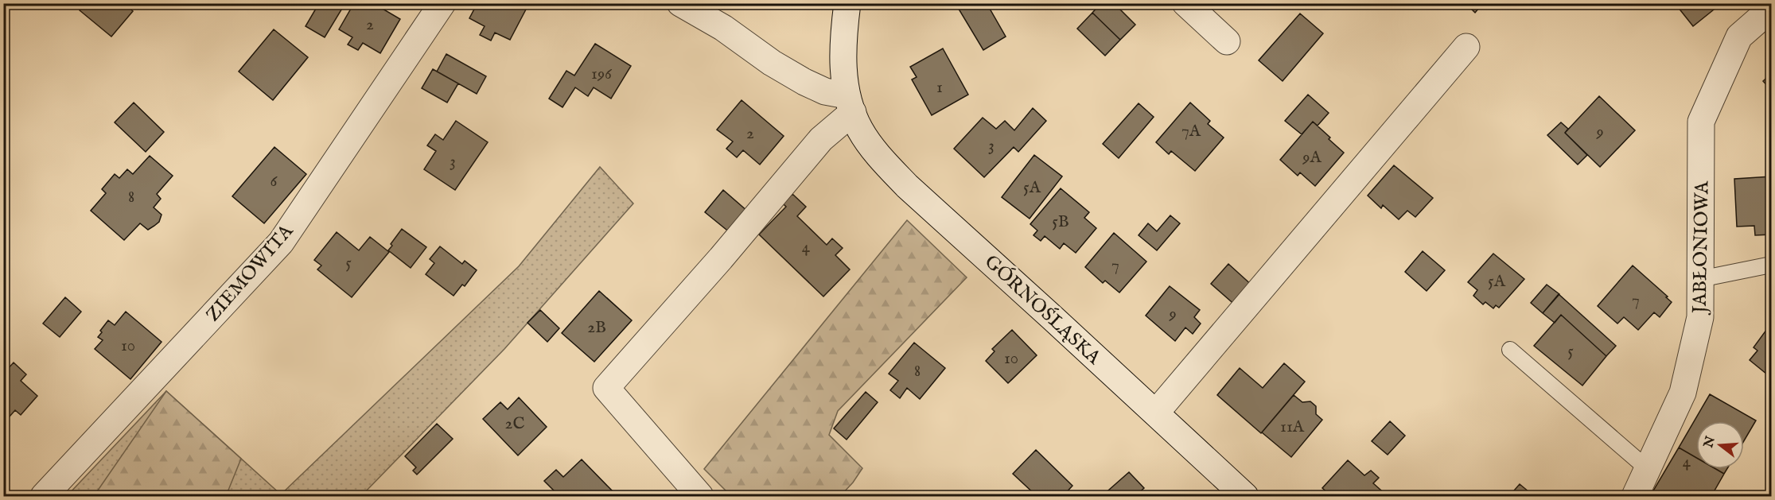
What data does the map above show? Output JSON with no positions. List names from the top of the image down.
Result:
{
  "streets": {
    "street": ["JABŁONIOWA", "ZIEMOWITA", "GÓRNOŚLĄSKA"]
  },
  "house_numbers": [
    "2",
    "196",
    "1",
    "7A",
    "9",
    "2",
    "3",
    "9A",
    "3",
    "6",
    "5A",
    "8",
    "5B",
    "4",
    "5",
    "7",
    "5A",
    "7",
    "9",
    "2B",
    "10",
    "5",
    "10",
    "8",
    "2C",
    "11A",
    "4"
  ],
  "north": "left"
}
